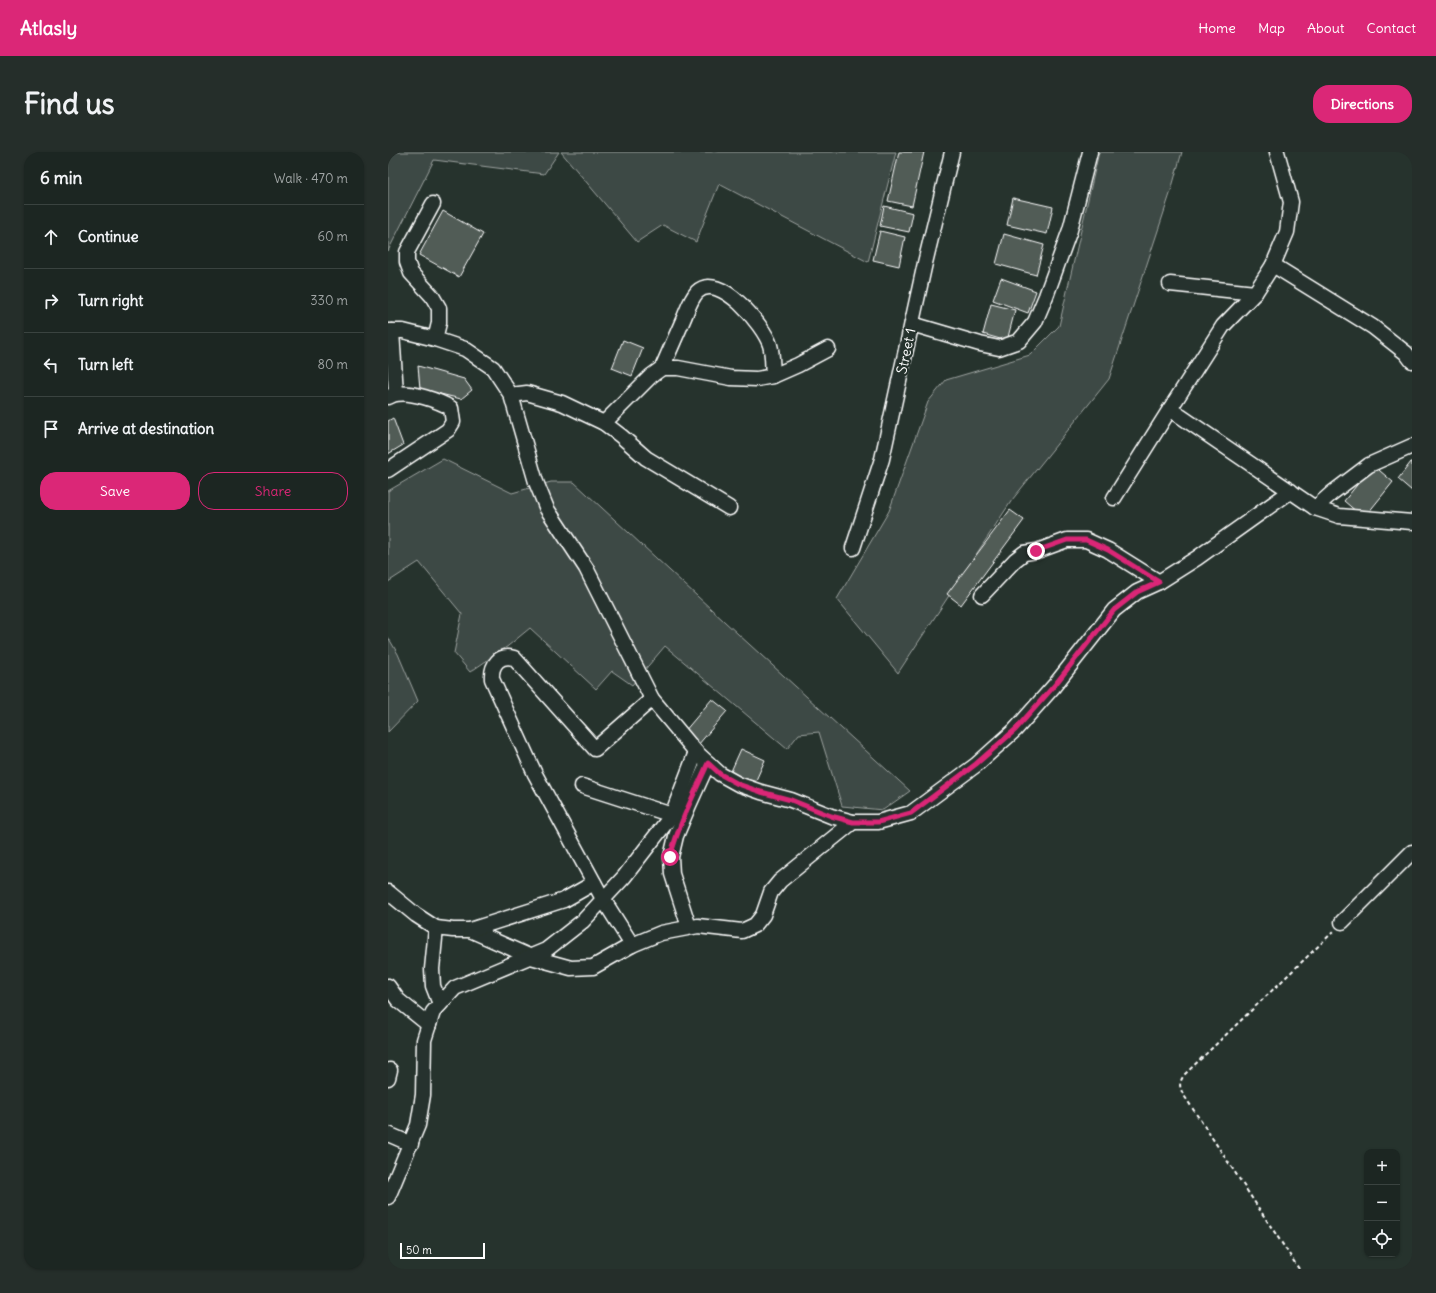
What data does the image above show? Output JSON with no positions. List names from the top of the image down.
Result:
{
  "streets": {
    "street": ["Street 1"]
  },
  "scale_bar": "50 m",
  "page": {
    "header": "Atlasly",
    "nav": [
      "Home",
      "Map",
      "About",
      "Contact"
    ],
    "buttons": [
      "Directions",
      ["Save", "Share"]
    ],
    "title": "Find us",
    "heading": ["6 min", "Walk · 470 m"],
    "list": [
      ["Continue", "60 m"],
      ["Turn right", "330 m"],
      ["Turn left", "80 m"],
      "Arrive at destination"
    ],
    "map_buttons": ["+", "−"],
    "scale": "50 m"
  }
}
